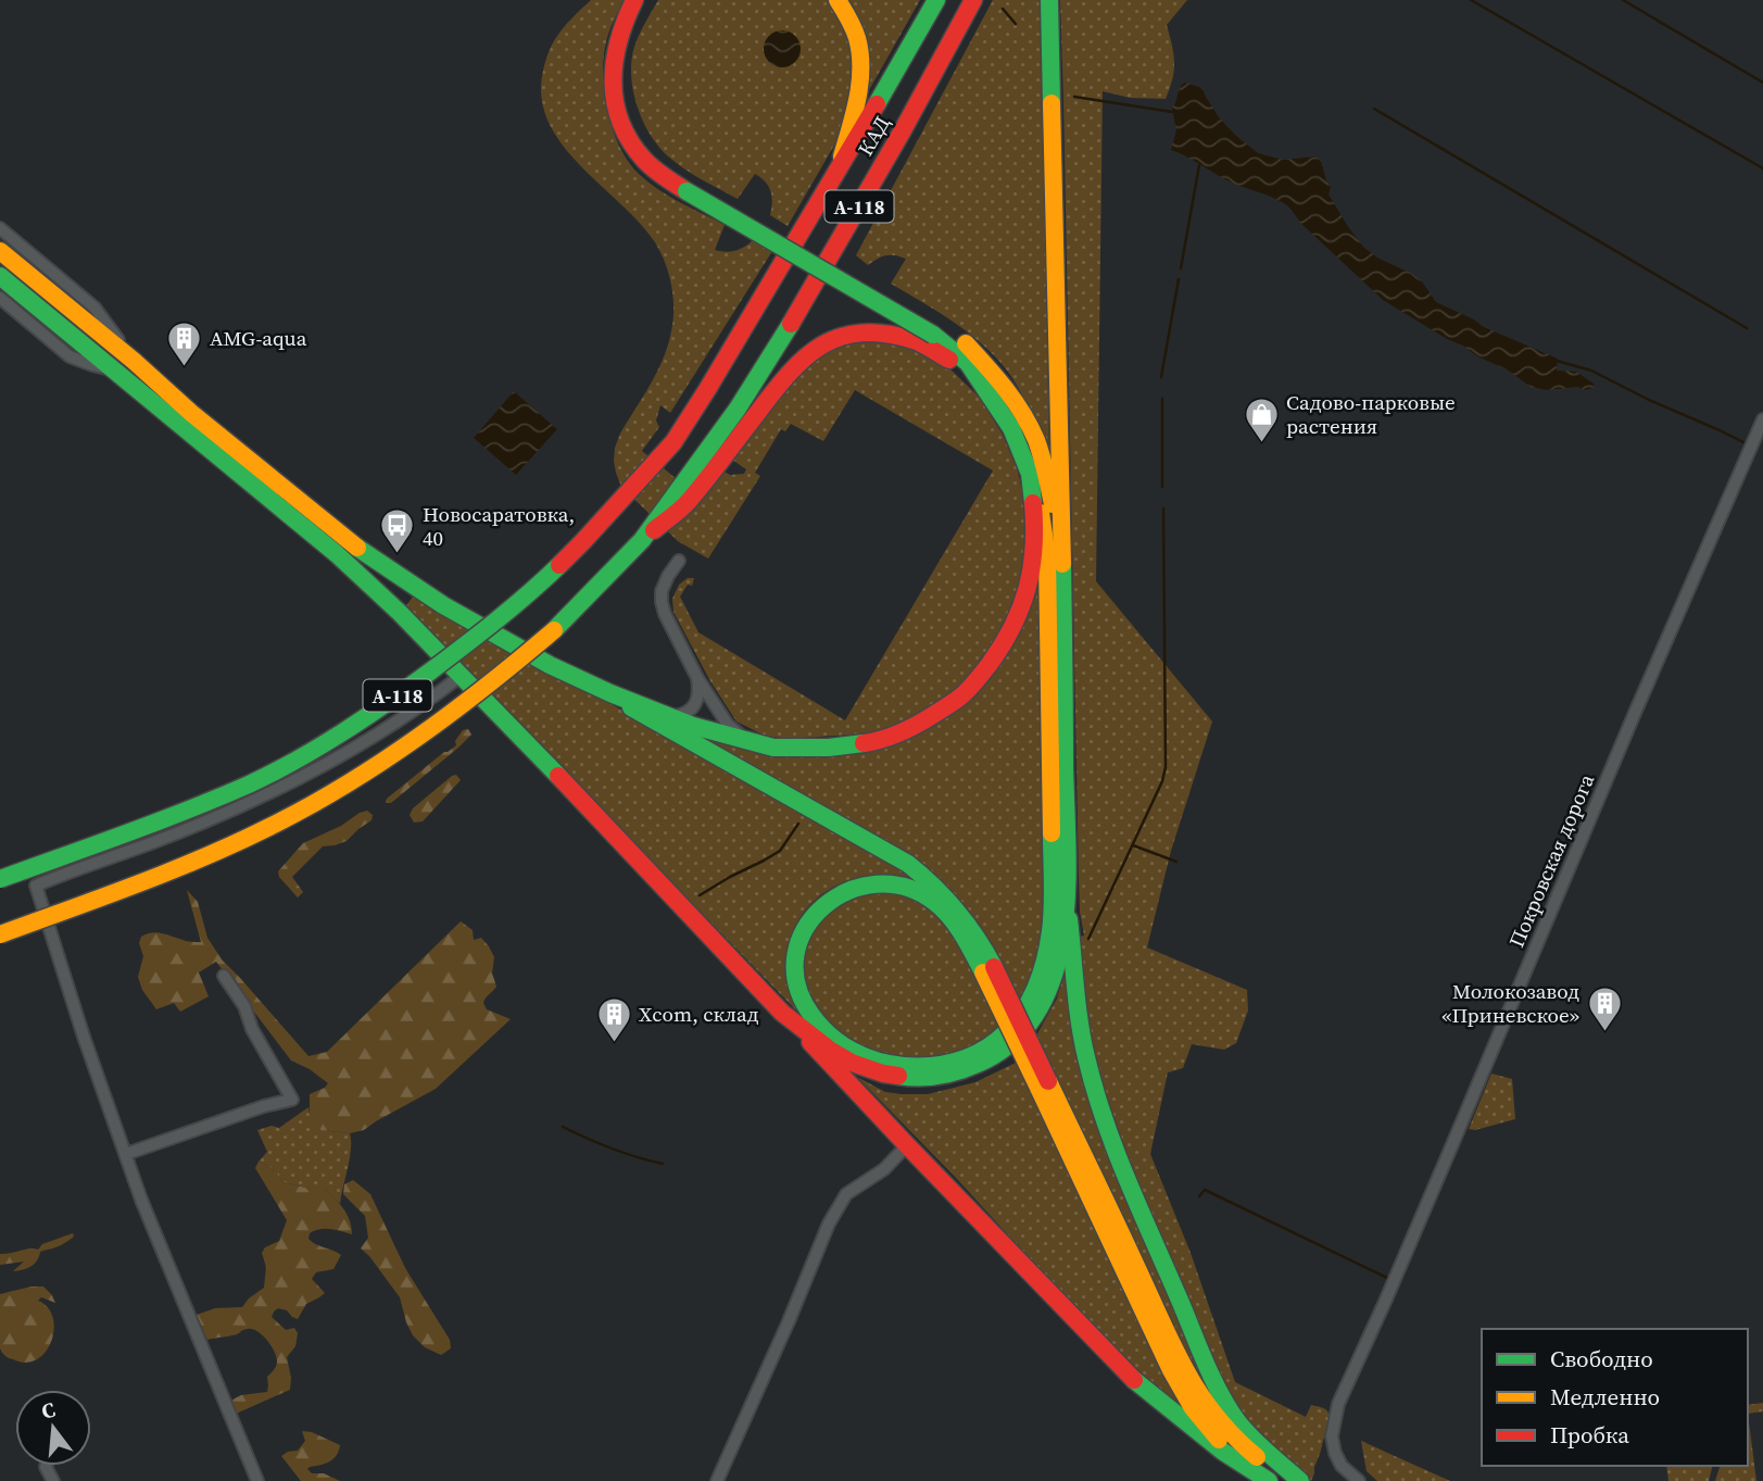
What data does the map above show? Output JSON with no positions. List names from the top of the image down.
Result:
{
  "streets": {
    "main road": ["КАД", "А-118"],
    "street": ["Покровская дорога"]
  },
  "crossings": [
    ["КАД", "А-118"]
  ],
  "places": {
    "building": ["AMG-aqua", "Молокозавод «Приневское»", "Xсom, склад"],
    "shop": ["Садово-парковые растения"],
    "bus stop": ["Новосаратовка, 40"]
  },
  "legend": ["Свободно", "Медленно", "Пробка"],
  "north": "top"
}
